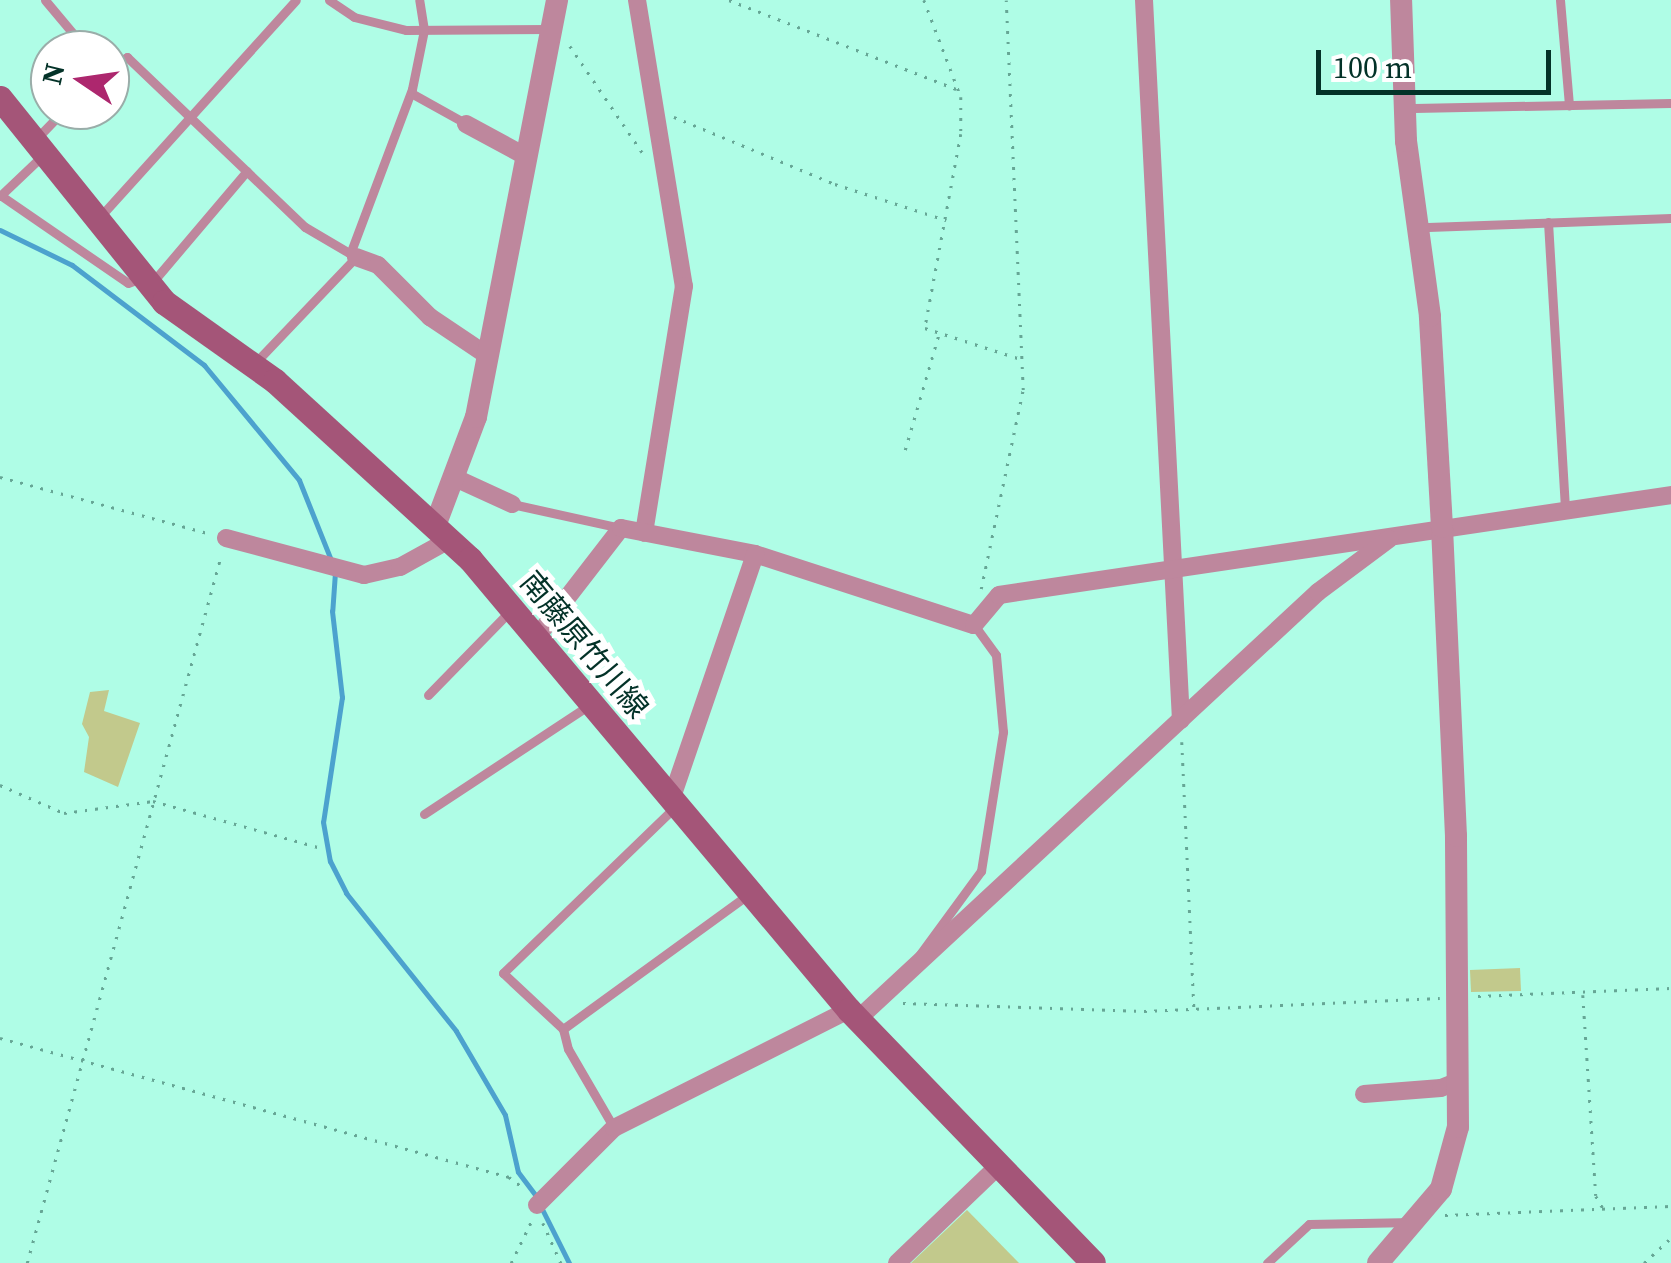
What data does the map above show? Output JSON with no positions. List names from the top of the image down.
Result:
{
  "streets": {
    "main road": ["南藤原竹川線"]
  },
  "scale_bar": "100 m",
  "north": "left"
}
